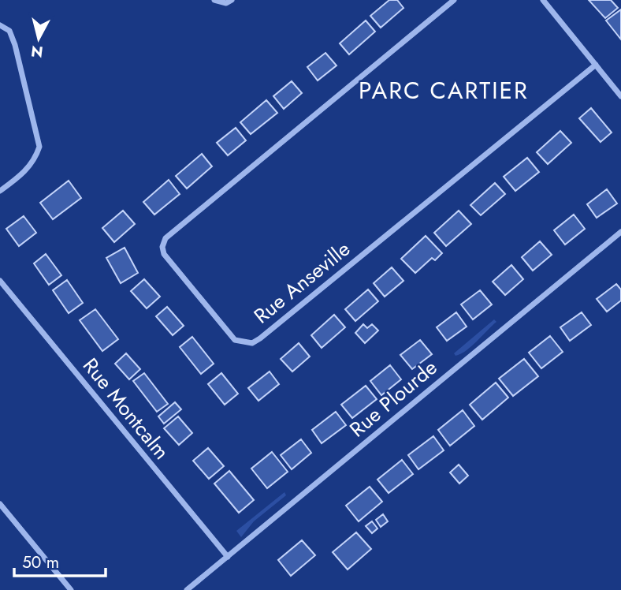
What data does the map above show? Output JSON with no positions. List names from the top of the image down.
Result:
{
  "streets": {
    "street": ["Rue Anseville", "Rue Plourde", "Rue Montcalm"]
  },
  "crossings": [
    ["Rue Plourde", "Rue Montcalm"]
  ],
  "districts": ["PARC CARTIER"],
  "scale_bar": "50 m",
  "north": "bottom"
}
